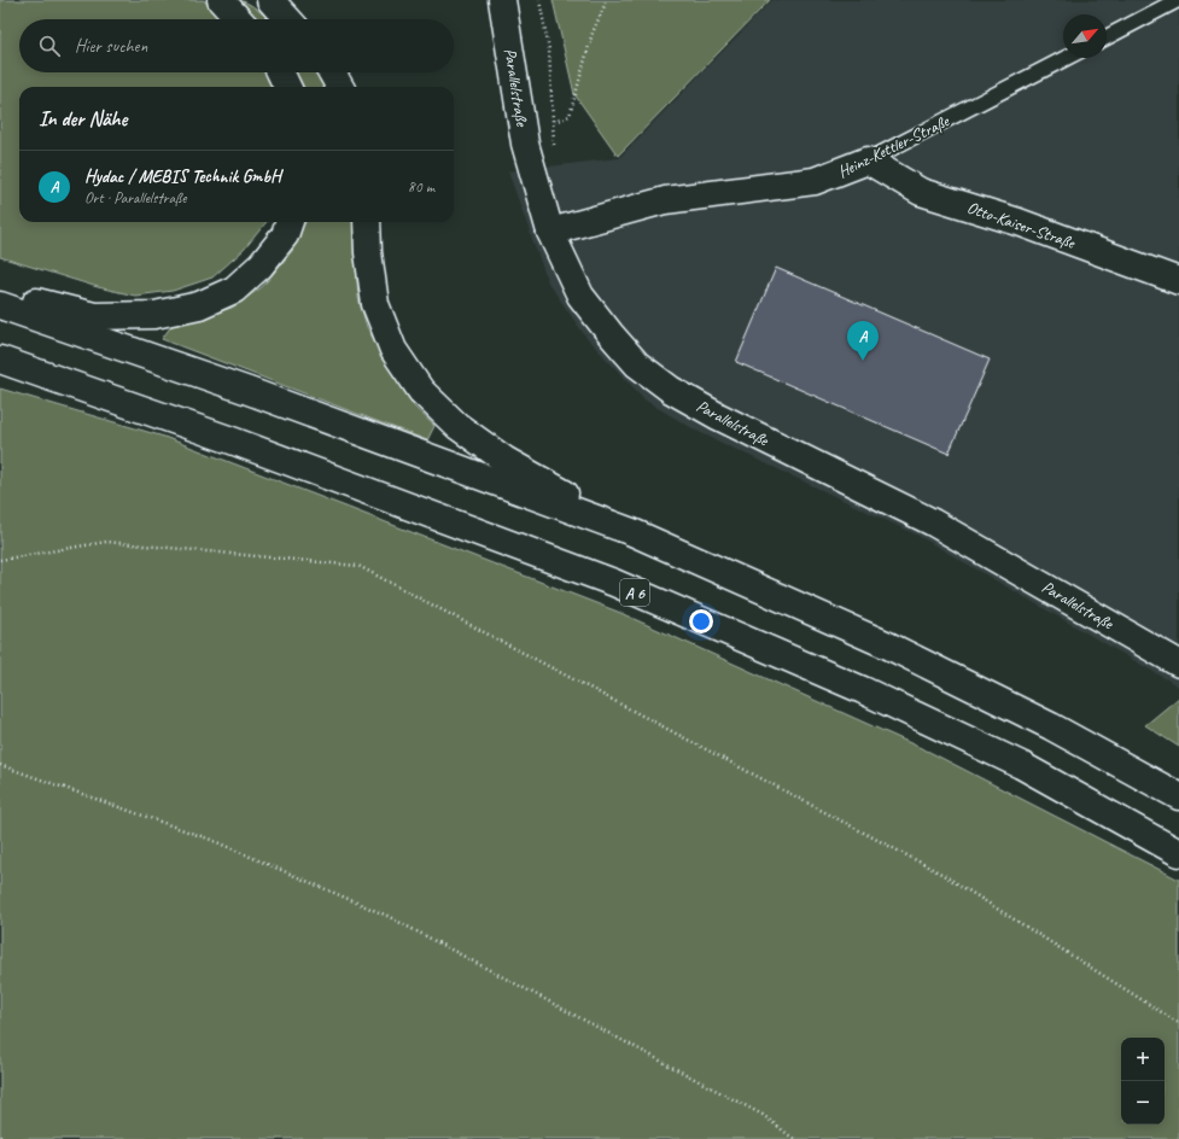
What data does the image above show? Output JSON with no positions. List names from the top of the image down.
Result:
{
  "streets": {
    "main road": [
      "Parallelstraße",
      "Heinz-Kettler-Straße",
      "Otto-Kaiser-Straße",
      "A 6"
    ]
  },
  "crossings": [
    ["Parallelstraße", "Heinz-Kettler-Straße"],
    ["Heinz-Kettler-Straße", "Otto-Kaiser-Straße"]
  ],
  "north": "top right",
  "page": {
    "search": "Hier suchen",
    "heading": "In der Nähe",
    "list": [
      {
        "mark": "A",
        "name": "Hydac / MEBIS Technik GmbH",
        "note": "Ort · Parallelstraße",
        "value": "80 m"
      }
    ],
    "pins": "A",
    "map_buttons": ["+", "−"]
  }
}
